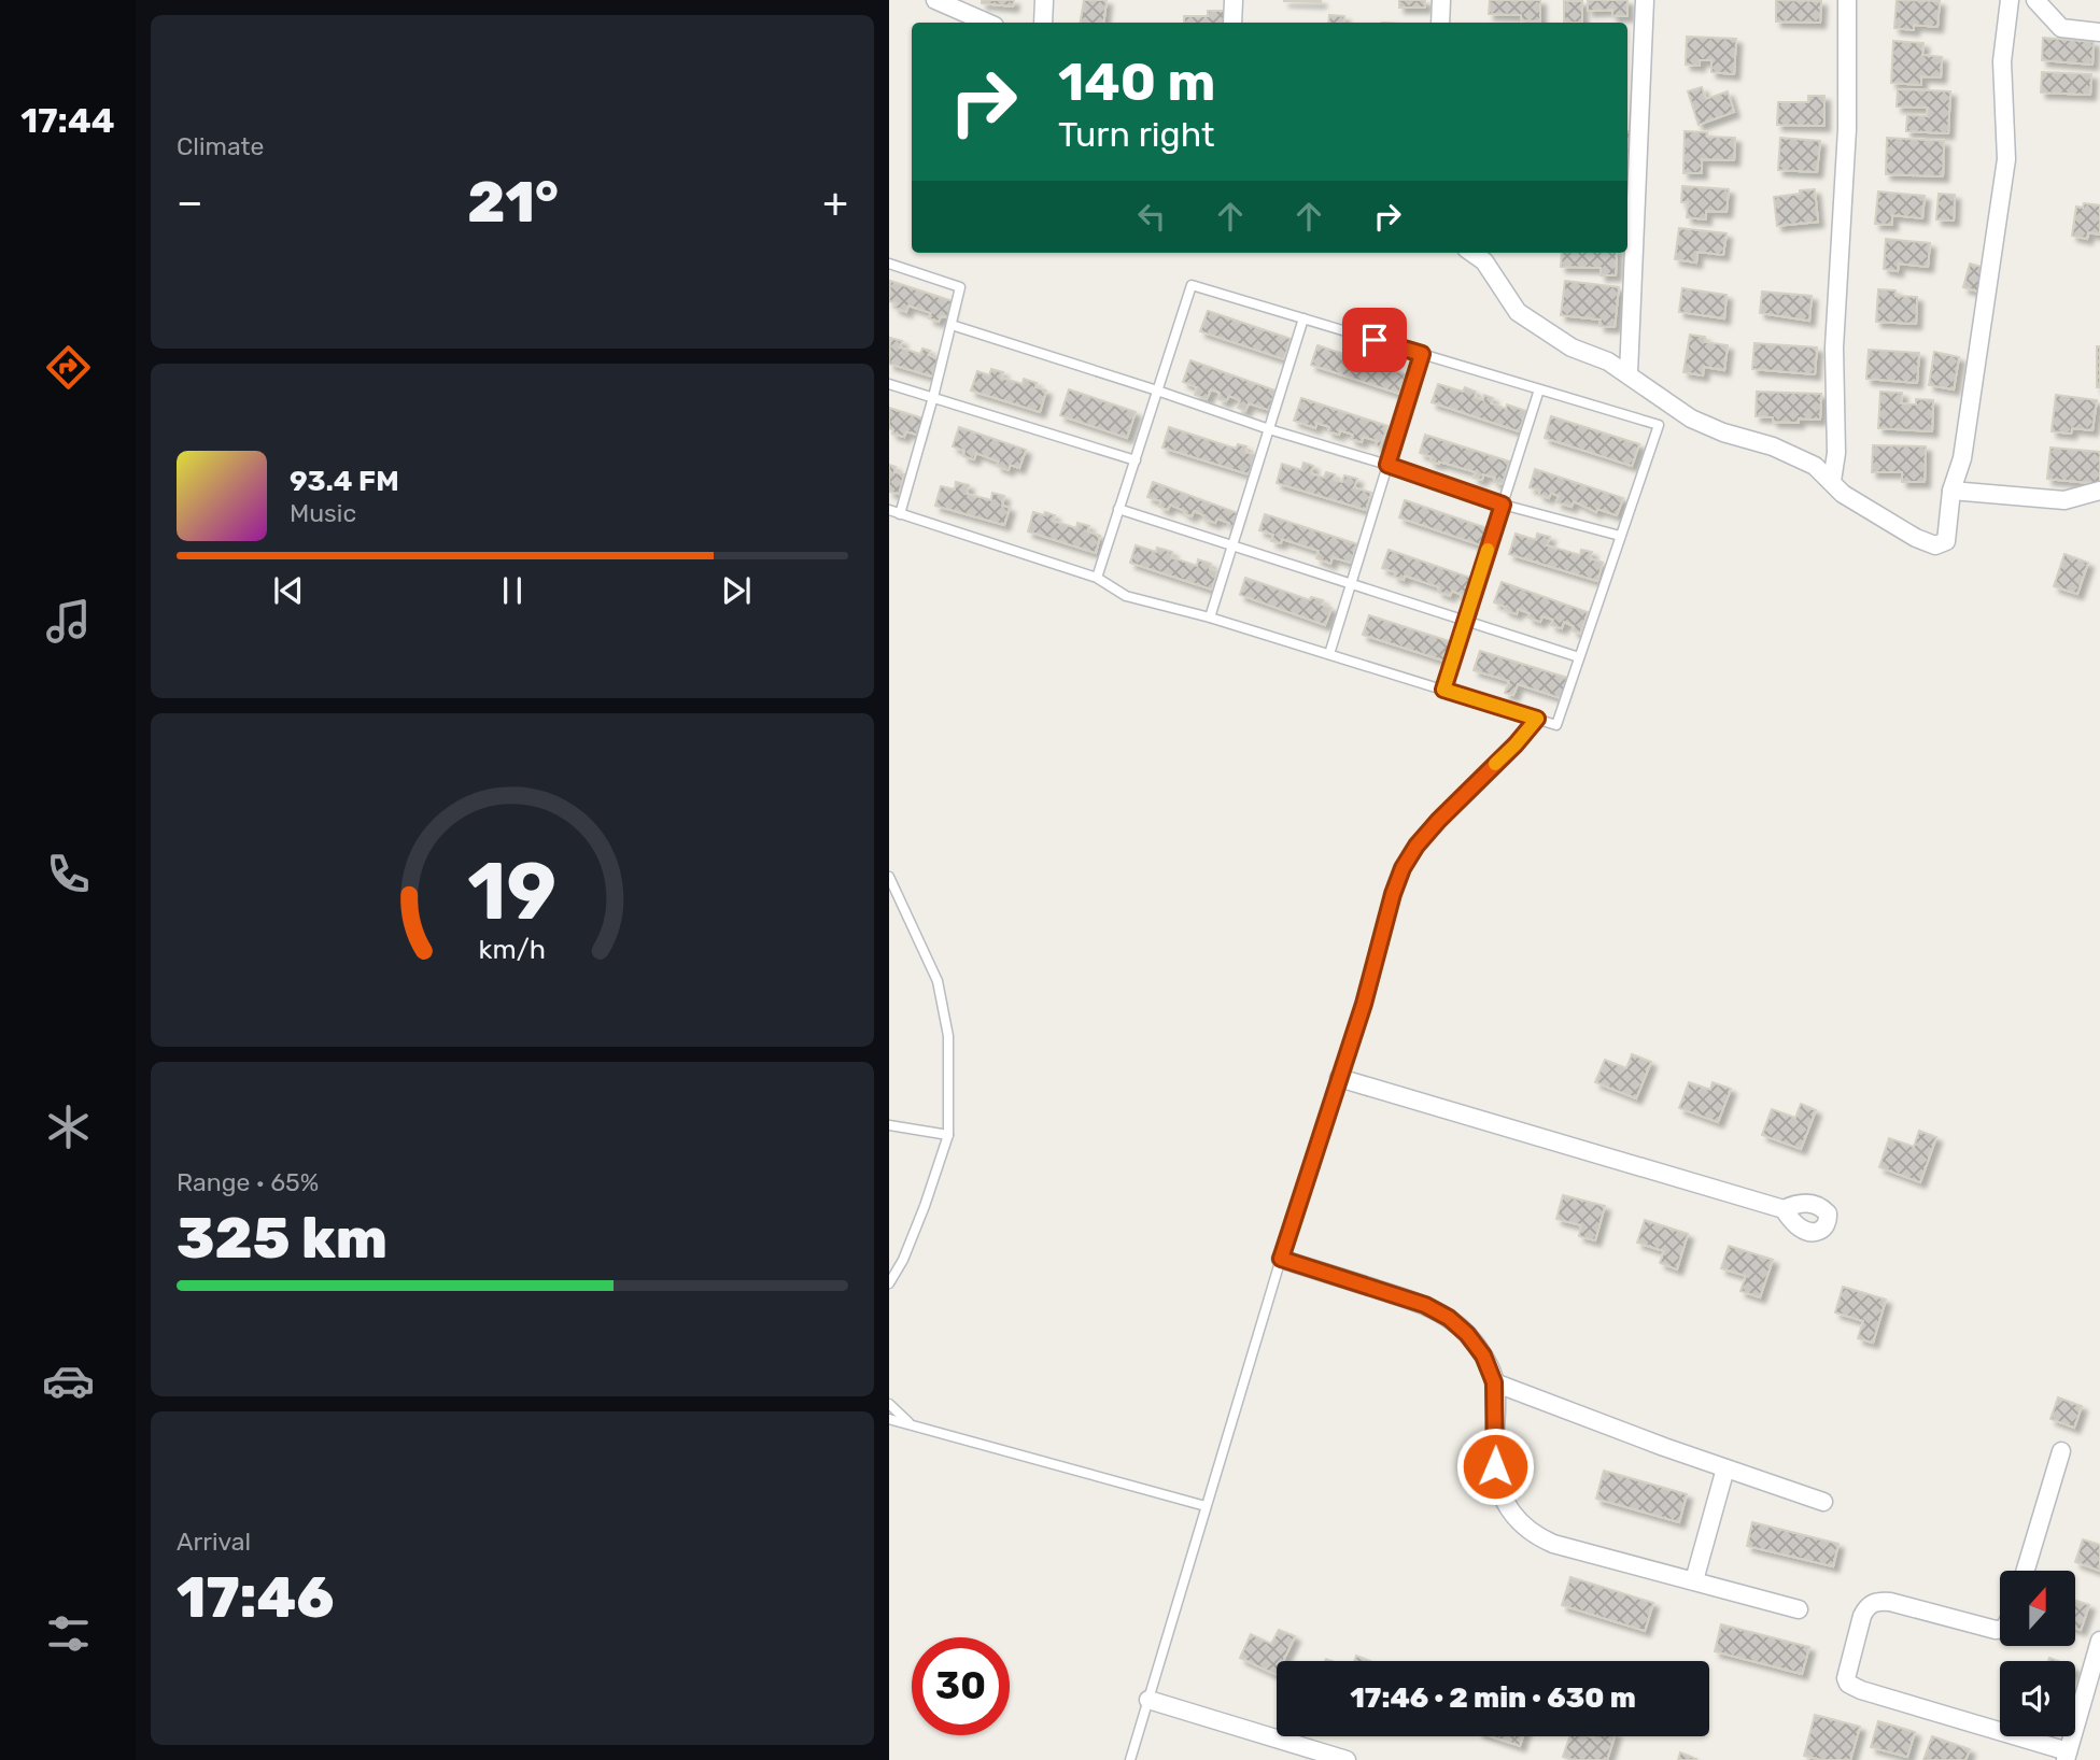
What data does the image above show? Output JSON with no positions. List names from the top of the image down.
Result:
{
  "north": "top",
  "page": {
    "tabs": "17:44",
    "tile": [
      "Climate",
      ["Range · 65%", "325 km"],
      ["Arrival", "17:46"]
    ],
    "turn": ["140 m", "Turn right"],
    "heat": ["−", "21°", "+"],
    "song": ["93.4 FM", "Music"],
    "limit": "30",
    "trip": "17:46 · 2 min · 630 m",
    "gauge": ["19", "km/h"]
  }
}
